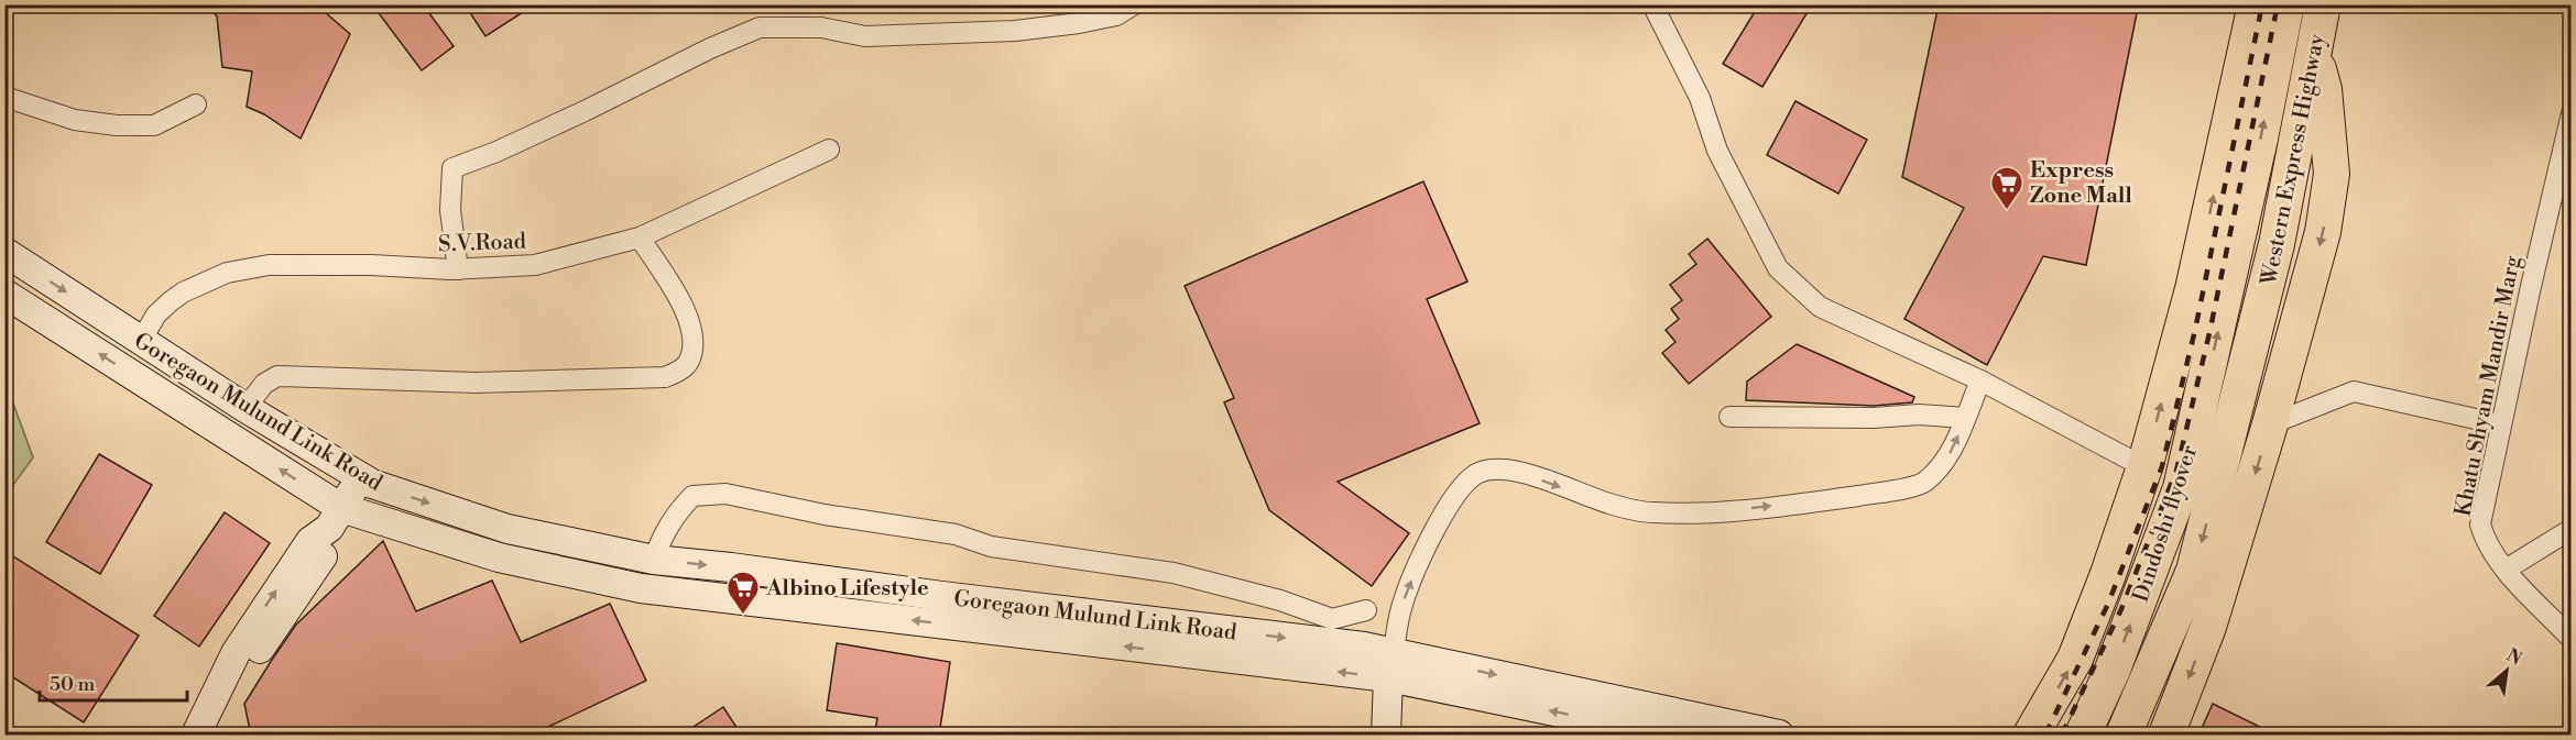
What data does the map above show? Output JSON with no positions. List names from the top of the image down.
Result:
{
  "streets": {
    "highway": ["Western Express Highway", "Dindoshi flyover"],
    "main road": ["Goregaon Mulund Link Road"],
    "street": ["S.V.Road", "Khatu Shyam Mandir Marg"]
  },
  "crossings": [
    ["Western Express Highway", "Dindoshi flyover"],
    ["S.V.Road", "Goregaon Mulund Link Road"]
  ],
  "places": {
    "supermarket": ["Express Zone Mall", "Albino Lifestyle"]
  },
  "scale_bar": "50 m",
  "north": "top right"
}
